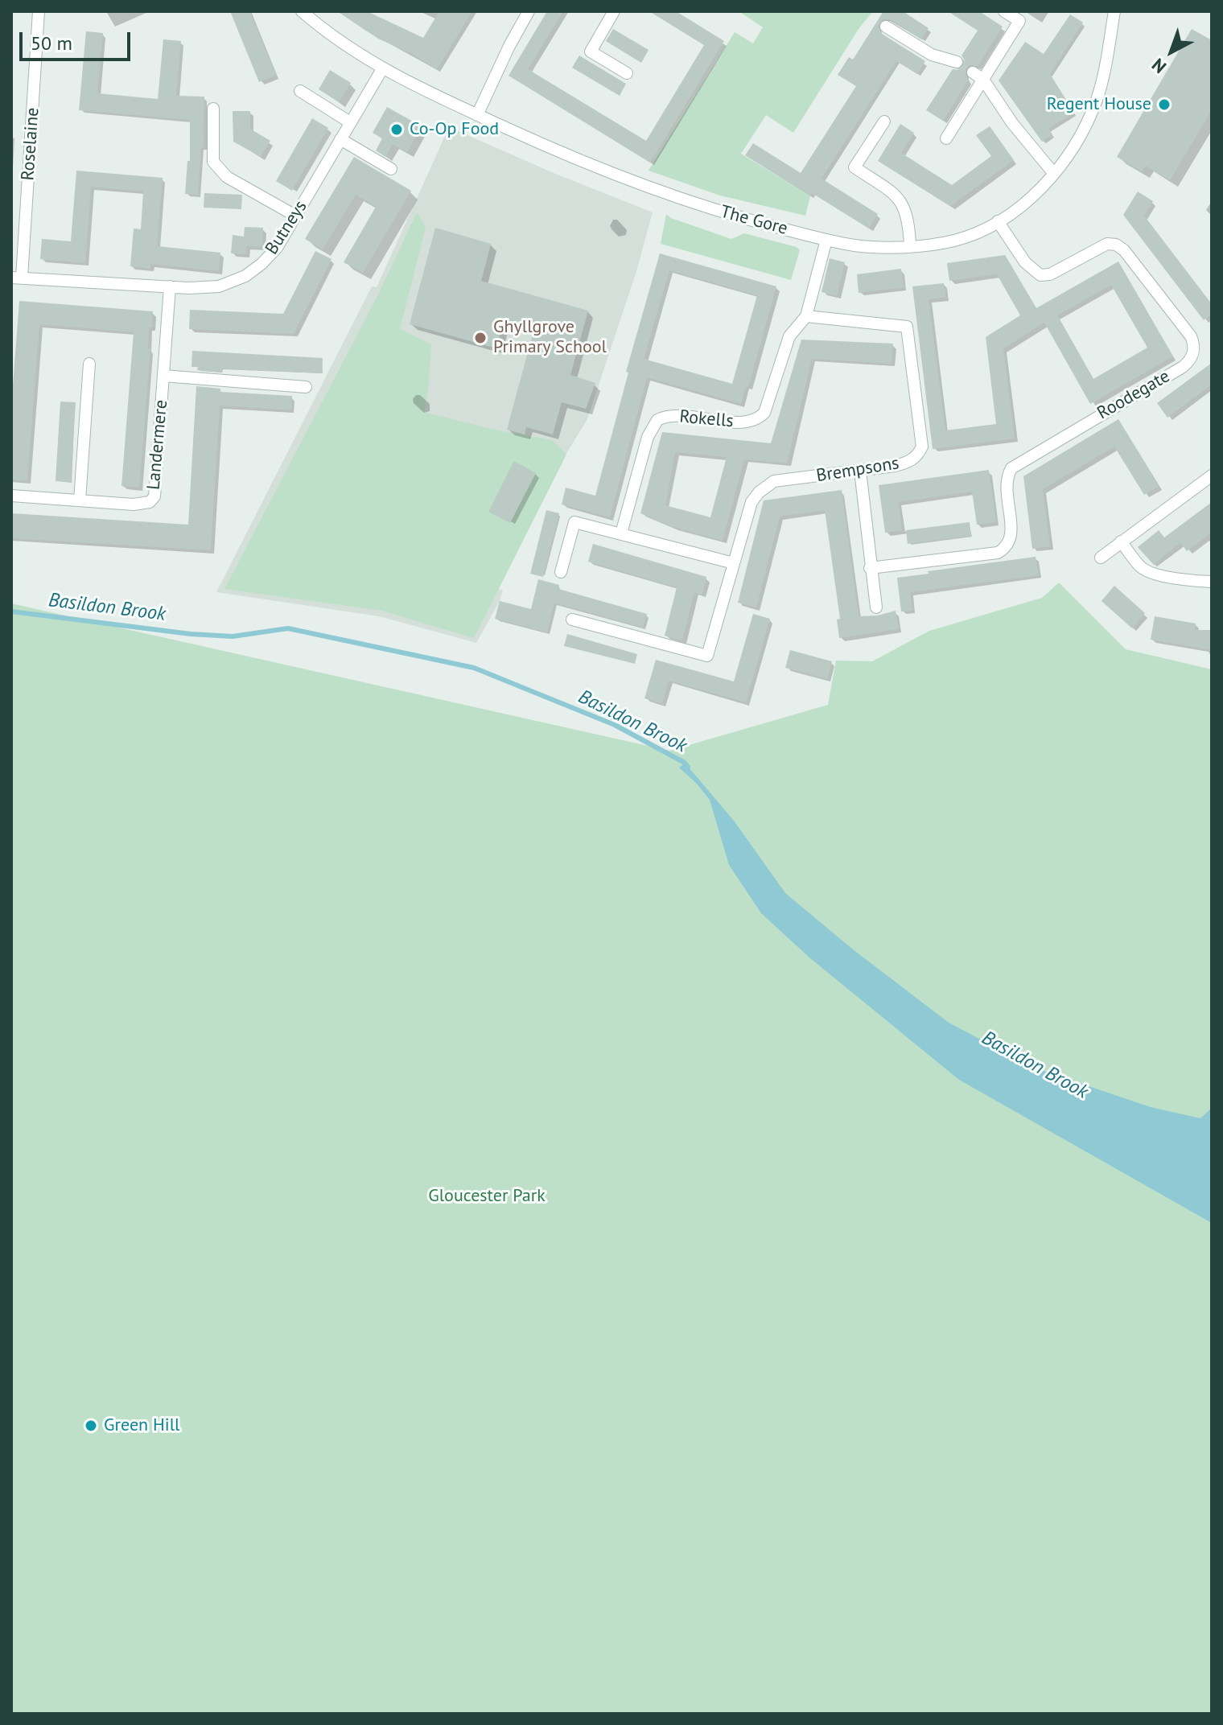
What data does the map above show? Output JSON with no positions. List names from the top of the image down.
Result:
{
  "streets": {
    "street": [
      "Roselaine",
      "The Gore",
      "Butneys",
      "Roodegate",
      "Rokells",
      "Landermere",
      "Brempsons"
    ]
  },
  "crossings": [
    ["Roselaine", "Butneys"],
    ["The Gore", "Butneys"],
    ["The Gore", "Roodegate"],
    ["The Gore", "Rokells"],
    ["Butneys", "Landermere"],
    ["Rokells", "Brempsons"]
  ],
  "water": ["Basildon Brook"],
  "parks": ["Gloucester Park"],
  "places": [
    "Regent House",
    "Co-Op Food",
    "Ghyllgrove Primary School",
    "Green Hill"
  ],
  "scale_bar": "50 m",
  "north": "bottom left"
}
